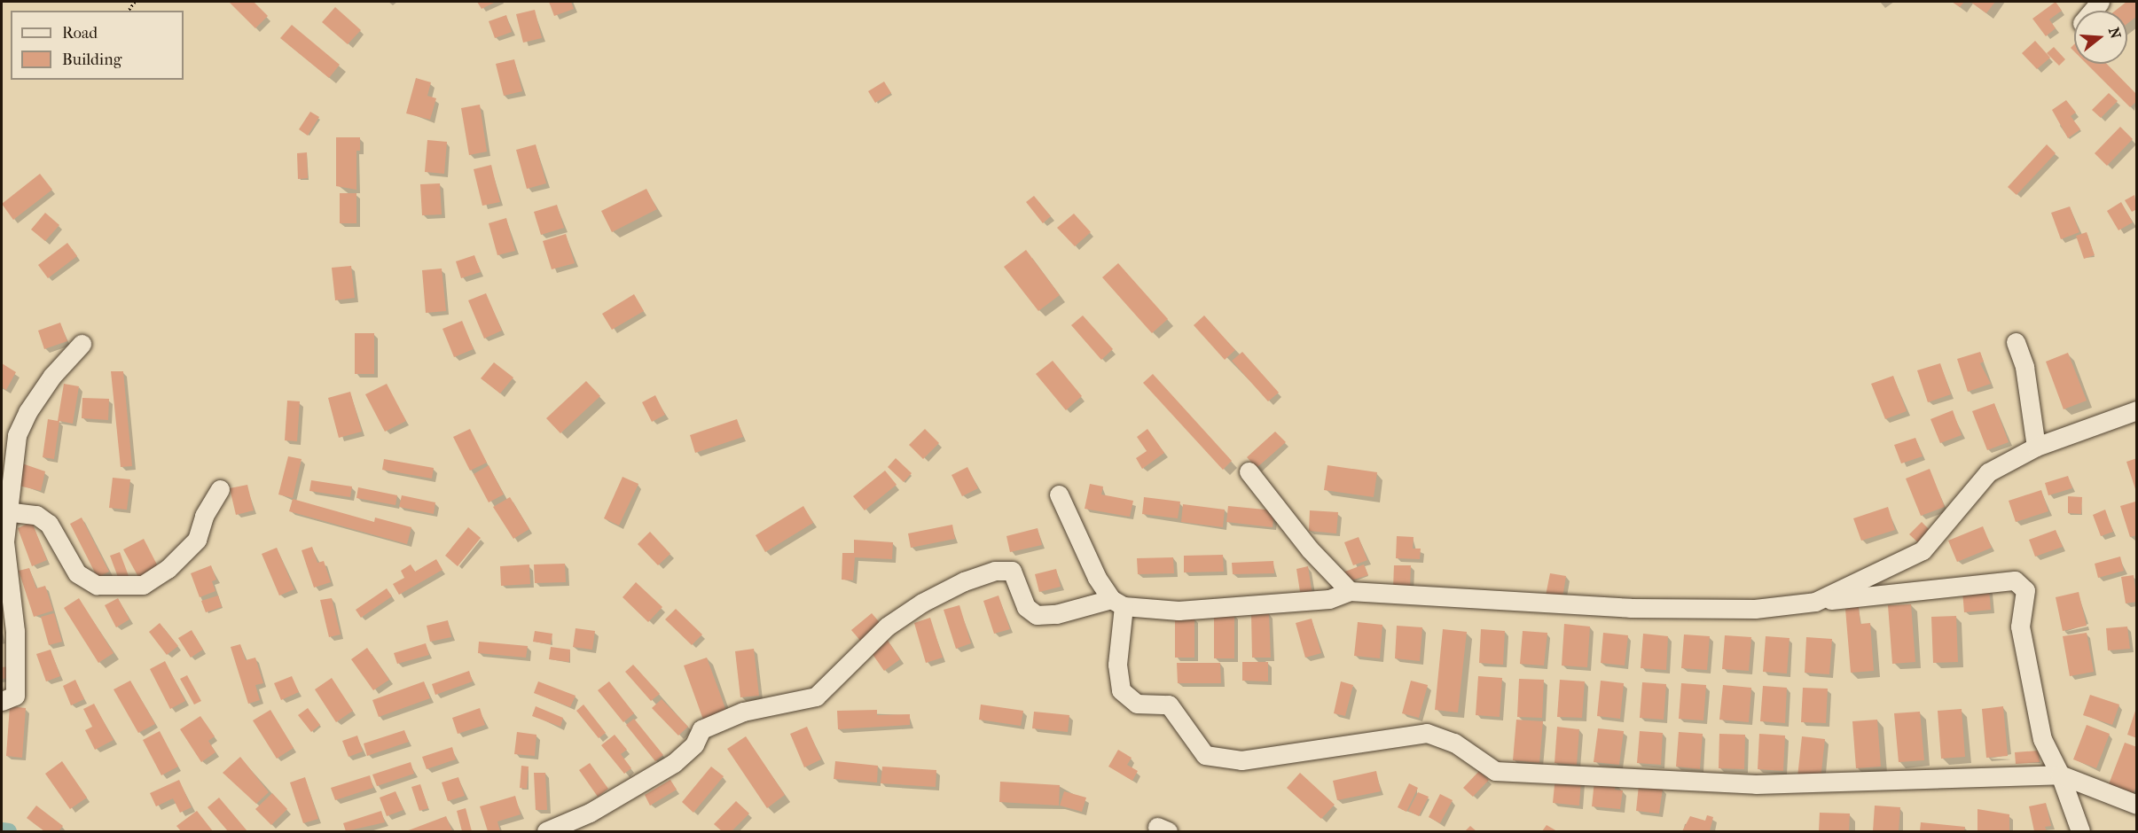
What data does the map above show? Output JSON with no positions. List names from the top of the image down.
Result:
{
  "legend": ["Road", "Building"],
  "north": "right"
}
